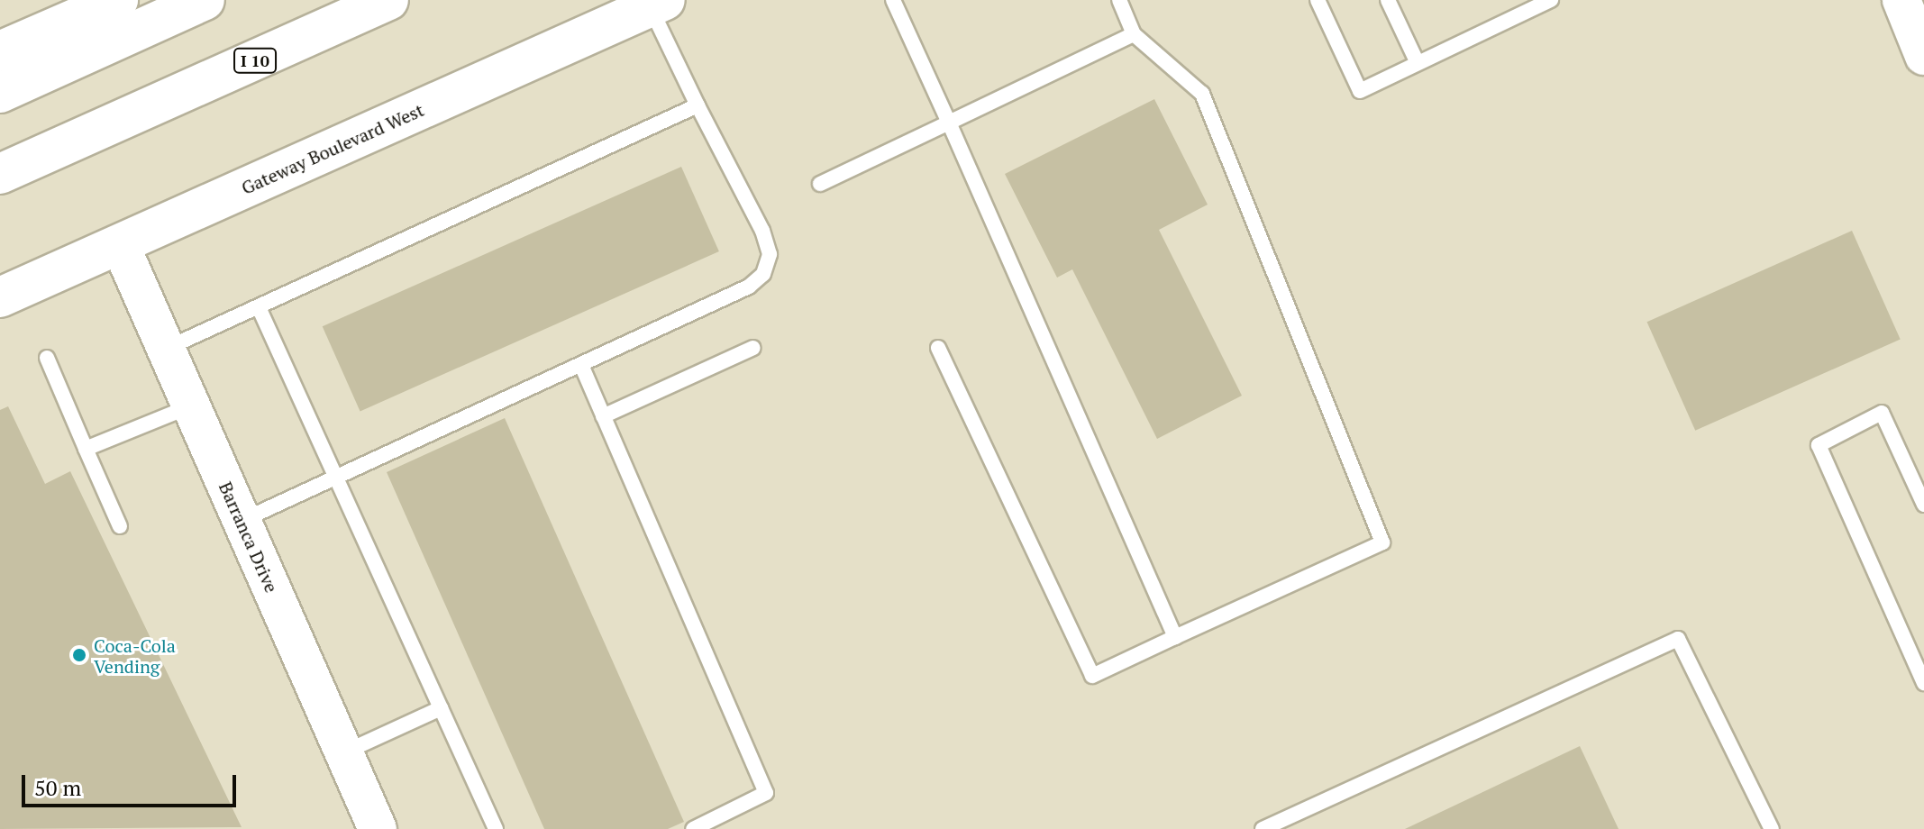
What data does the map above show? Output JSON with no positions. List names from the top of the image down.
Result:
{
  "streets": {
    "main road": ["I 10", "Gateway Boulevard West"],
    "street": ["Barranca Drive"]
  },
  "crossings": [
    ["Gateway Boulevard West", "Barranca Drive"]
  ],
  "places": ["Coca-Cola Vending"],
  "scale_bar": "50 m"
}
